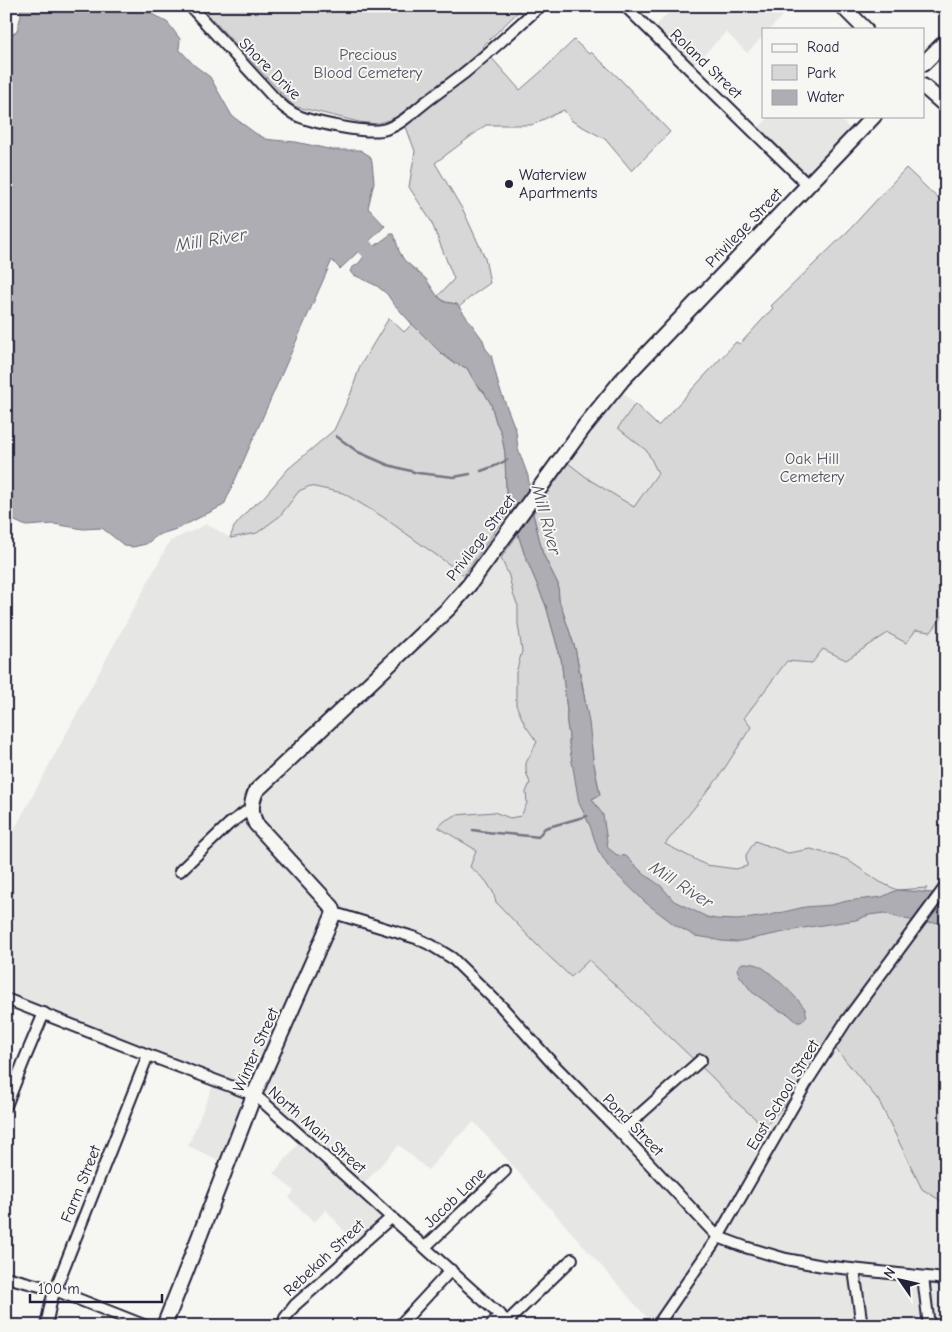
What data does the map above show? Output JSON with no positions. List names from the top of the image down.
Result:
{
  "streets": {
    "main road": ["Privilege Street", "Winter Street"],
    "street": [
      "Roland Street",
      "Shore Drive",
      "East School Street",
      "Pond Street",
      "North Main Street",
      "Farm Street",
      "Jacob Lane",
      "Rebekah Street"
    ]
  },
  "crossings": [
    ["Roland Street", "Privilege Street"],
    ["Winter Street", "Pond Street"],
    ["Winter Street", "North Main Street"],
    ["East School Street", "Pond Street"],
    ["North Main Street", "Farm Street"],
    ["North Main Street", "Jacob Lane"],
    ["North Main Street", "Rebekah Street"]
  ],
  "water": ["Mill River"],
  "parks": ["Precious Blood Cemetery", "Oak Hill Cemetery"],
  "places": ["Waterview Apartments"],
  "legend": ["Road", "Park", "Water"],
  "scale_bar": "100 m",
  "north": "top left"
}
